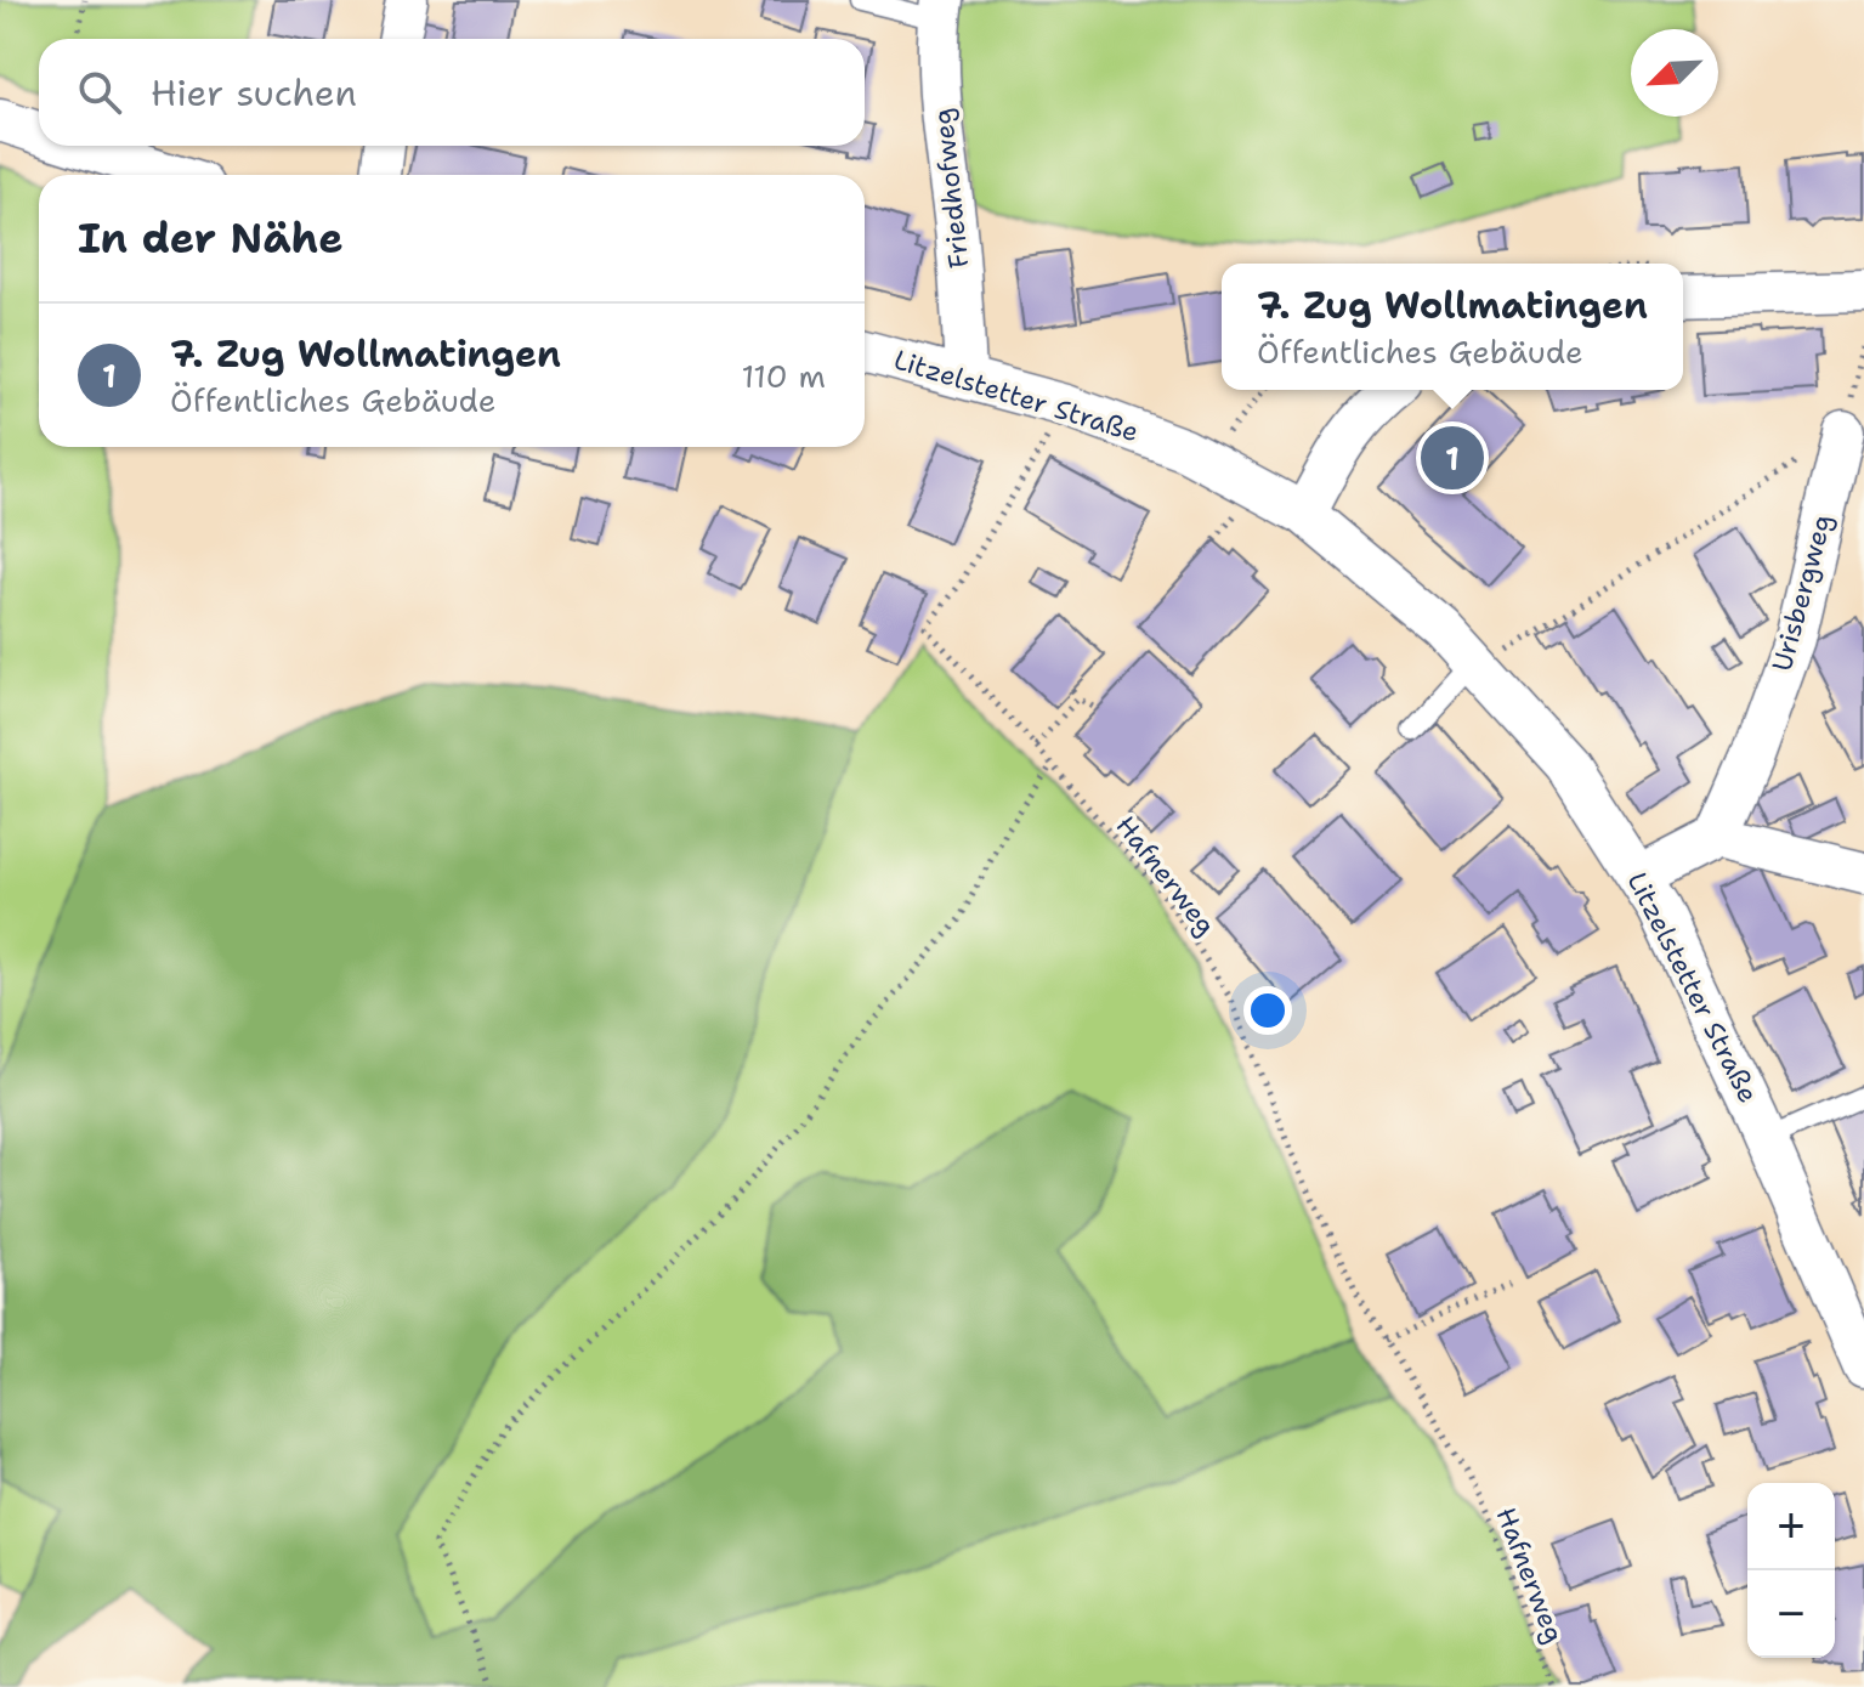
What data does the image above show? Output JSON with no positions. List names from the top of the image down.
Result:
{
  "streets": {
    "street": ["Friedhofweg", "Litzelstetter Straße", "Urisbergweg"],
    "path": ["Hafnerweg"]
  },
  "crossings": [
    ["Friedhofweg", "Litzelstetter Straße"],
    ["Litzelstetter Straße", "Hafnerweg"]
  ],
  "north": "bottom left",
  "page": {
    "search": "Hier suchen",
    "heading": "In der Nähe",
    "popup": ["7. Zug Wollmatingen", "Öffentliches Gebäude"],
    "list": [
      {
        "mark": "1",
        "name": "7. Zug Wollmatingen",
        "note": "Öffentliches Gebäude",
        "value": "110 m"
      }
    ],
    "pins": "1",
    "map_buttons": ["+", "−"]
  }
}
